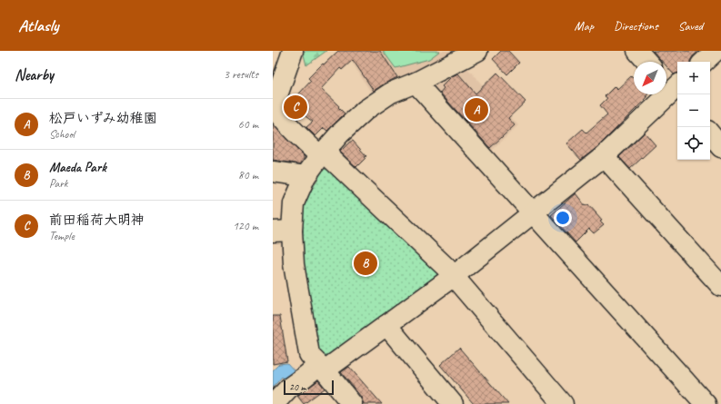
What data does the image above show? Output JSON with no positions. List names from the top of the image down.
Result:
{
  "scale_bar": "20 m",
  "north": "bottom left",
  "page": {
    "header": "Atlasly",
    "nav": ["Map", "Directions", "Saved"],
    "heading": ["Nearby", "3 results"],
    "map_buttons": ["+", "−"],
    "pins": ["C", "A", "B"],
    "list": [
      {
        "mark": "A",
        "name": "松戸いずみ幼稚園",
        "note": "School",
        "value": "60 m"
      },
      {
        "mark": "B",
        "name": "Maeda Park",
        "note": "Park",
        "value": "80 m"
      },
      {
        "mark": "C",
        "name": "前田稲荷大明神",
        "note": "Temple",
        "value": "120 m"
      }
    ],
    "scale": "20 m"
  }
}
